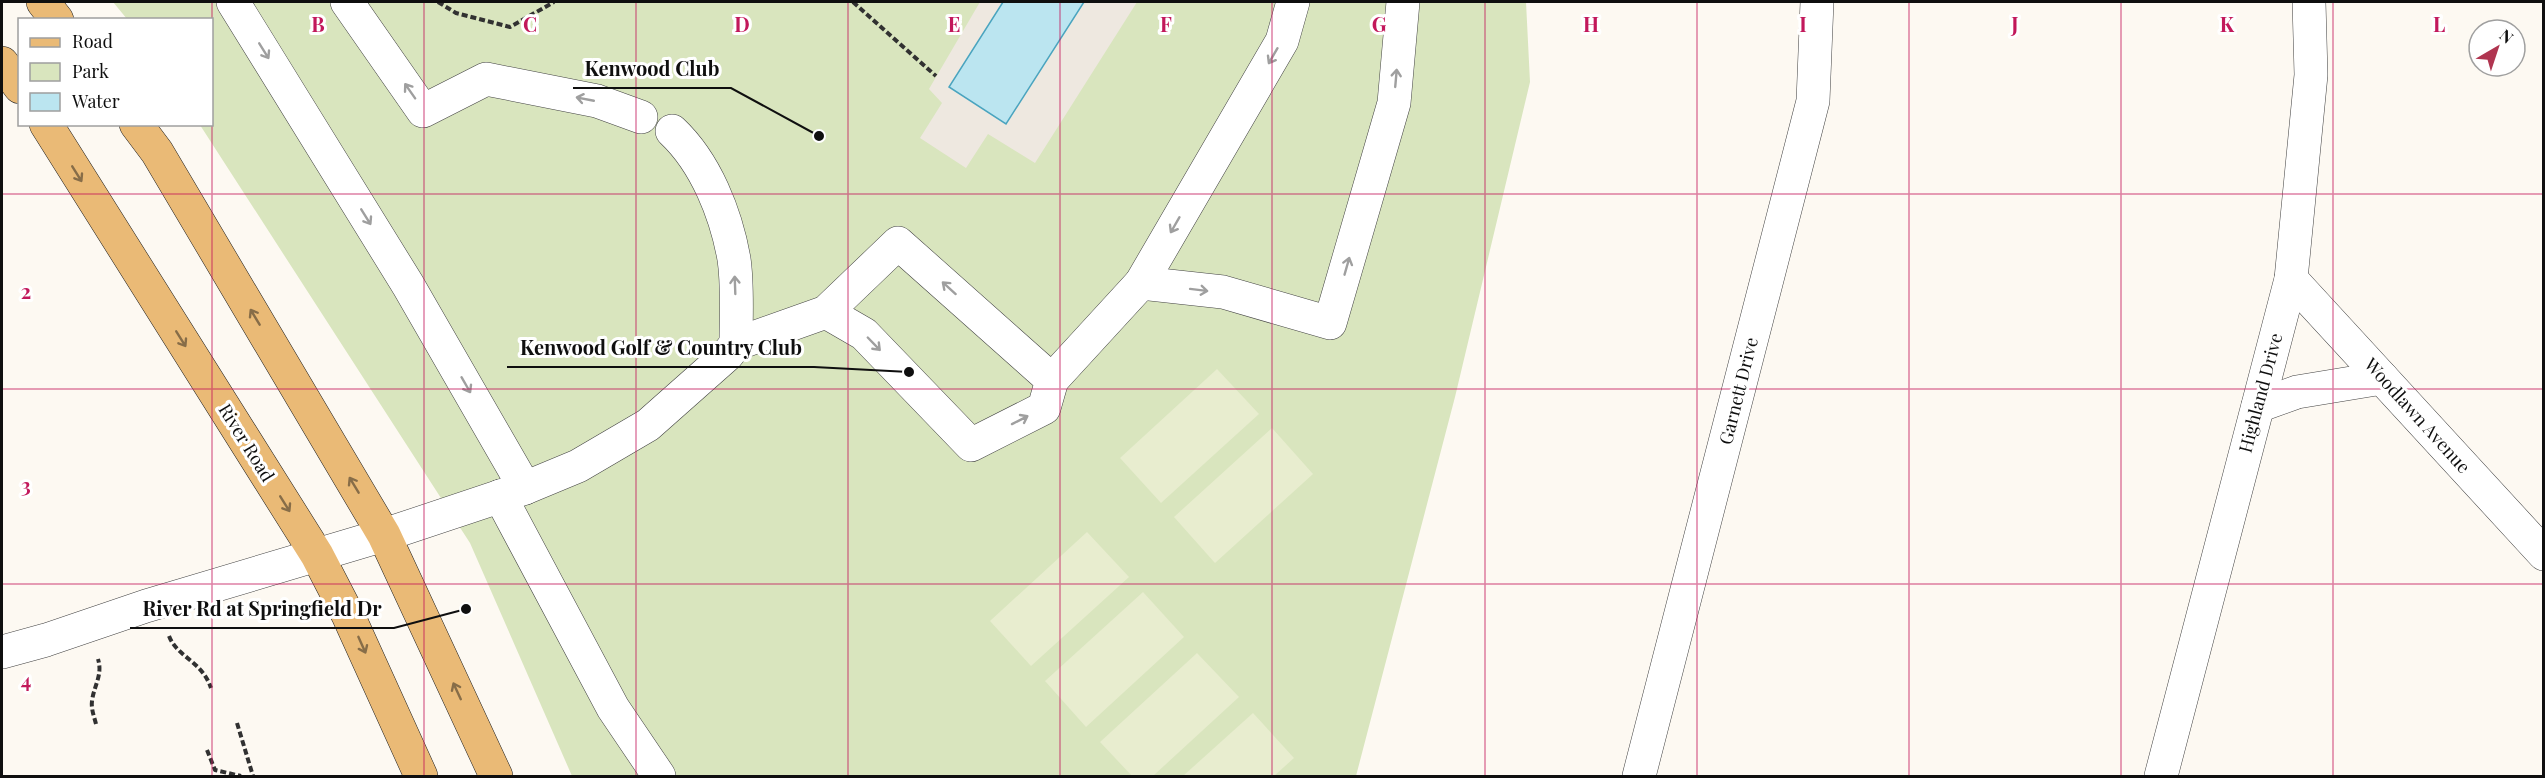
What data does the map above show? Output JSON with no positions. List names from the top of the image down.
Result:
{
  "streets": {
    "main road": ["River Road"],
    "street": ["Garnett Drive", "Highland Drive", "Woodlawn Avenue"]
  },
  "crossings": [
    ["Highland Drive", "Woodlawn Avenue"]
  ],
  "places": ["Kenwood Club", "Kenwood Golf & Country Club", "River Rd at Springfield Dr"],
  "legend": ["Road", "Park", "Water"],
  "north": "top right",
  "grid": {
    "columns": [
      "B",
      "C",
      "D",
      "E",
      "F",
      "G",
      "H",
      "I",
      "J",
      "K",
      "L"
    ],
    "rows": ["2", "3", "4"]
  }
}
